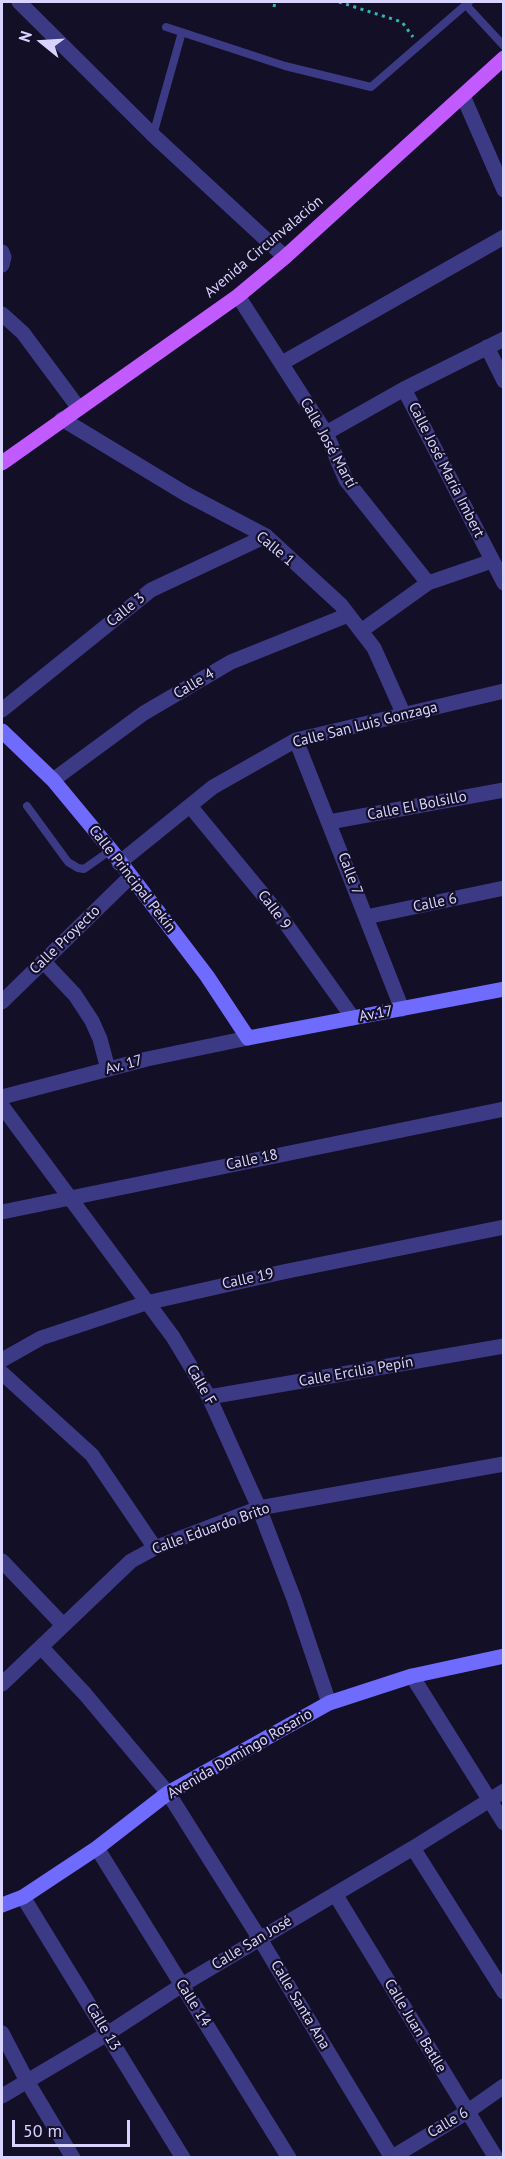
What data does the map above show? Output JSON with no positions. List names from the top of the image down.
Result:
{
  "streets": {
    "main road": [
      "Avenida Circunvalación",
      "Calle Principal Pekín",
      "Av.17",
      "Avenida Domingo Rosario"
    ],
    "street": [
      "Calle José Martí",
      "Calle José María Imbert",
      "Calle 1",
      "Calle 3",
      "Calle 4",
      "Calle San Luis Gonzaga",
      "Calle El Bolsillo",
      "Calle 7",
      "Calle 6",
      "Calle 9",
      "Calle Proyecto",
      "Av. 17",
      "Calle 18",
      "Calle 19",
      "Calle Ercilia Pepín",
      "Calle F",
      "Calle Eduardo Brito",
      "Calle San José",
      "Calle 14",
      "Calle Santa Ana",
      "Calle Juan Batlle",
      "Calle 13"
    ]
  },
  "crossings": [
    ["Avenida Circunvalación", "Calle José Martí"],
    ["Avenida Circunvalación", "Calle 1"],
    ["Calle 1", "Calle 3"],
    ["Calle 1", "Calle 4"],
    ["Calle 1", "Calle San Luis Gonzaga"],
    ["Calle 4", "Calle Principal Pekín"],
    ["Calle San Luis Gonzaga", "Calle 7"],
    ["Calle San Luis Gonzaga", "Calle Principal Pekín"],
    ["Calle San Luis Gonzaga", "Calle 9"],
    ["Calle El Bolsillo", "Calle 7"],
    ["Calle 7", "Calle 6"],
    ["Calle 7", "Av.17"],
    ["Calle Principal Pekín", "Calle Proyecto"],
    ["Calle Principal Pekín", "Av.17"],
    ["Calle Principal Pekín", "Av. 17"],
    ["Calle 6", "Calle Santa Ana"],
    ["Calle 6", "Calle Juan Batlle"],
    ["Calle 9", "Av.17"],
    ["Av.17", "Av. 17"],
    ["Calle 18", "Calle F"],
    ["Calle 19", "Calle F"],
    ["Calle Ercilia Pepín", "Calle F"],
    ["Calle F", "Calle Eduardo Brito"],
    ["Calle F", "Avenida Domingo Rosario"],
    ["Calle Eduardo Brito", "Calle Santa Ana"],
    ["Avenida Domingo Rosario", "Calle 14"],
    ["Avenida Domingo Rosario", "Calle Santa Ana"],
    ["Avenida Domingo Rosario", "Calle 13"],
    ["Calle San José", "Calle 14"],
    ["Calle San José", "Calle Santa Ana"],
    ["Calle San José", "Calle Juan Batlle"],
    ["Calle San José", "Calle 13"]
  ],
  "scale_bar": "50 m",
  "north": "left"
}
